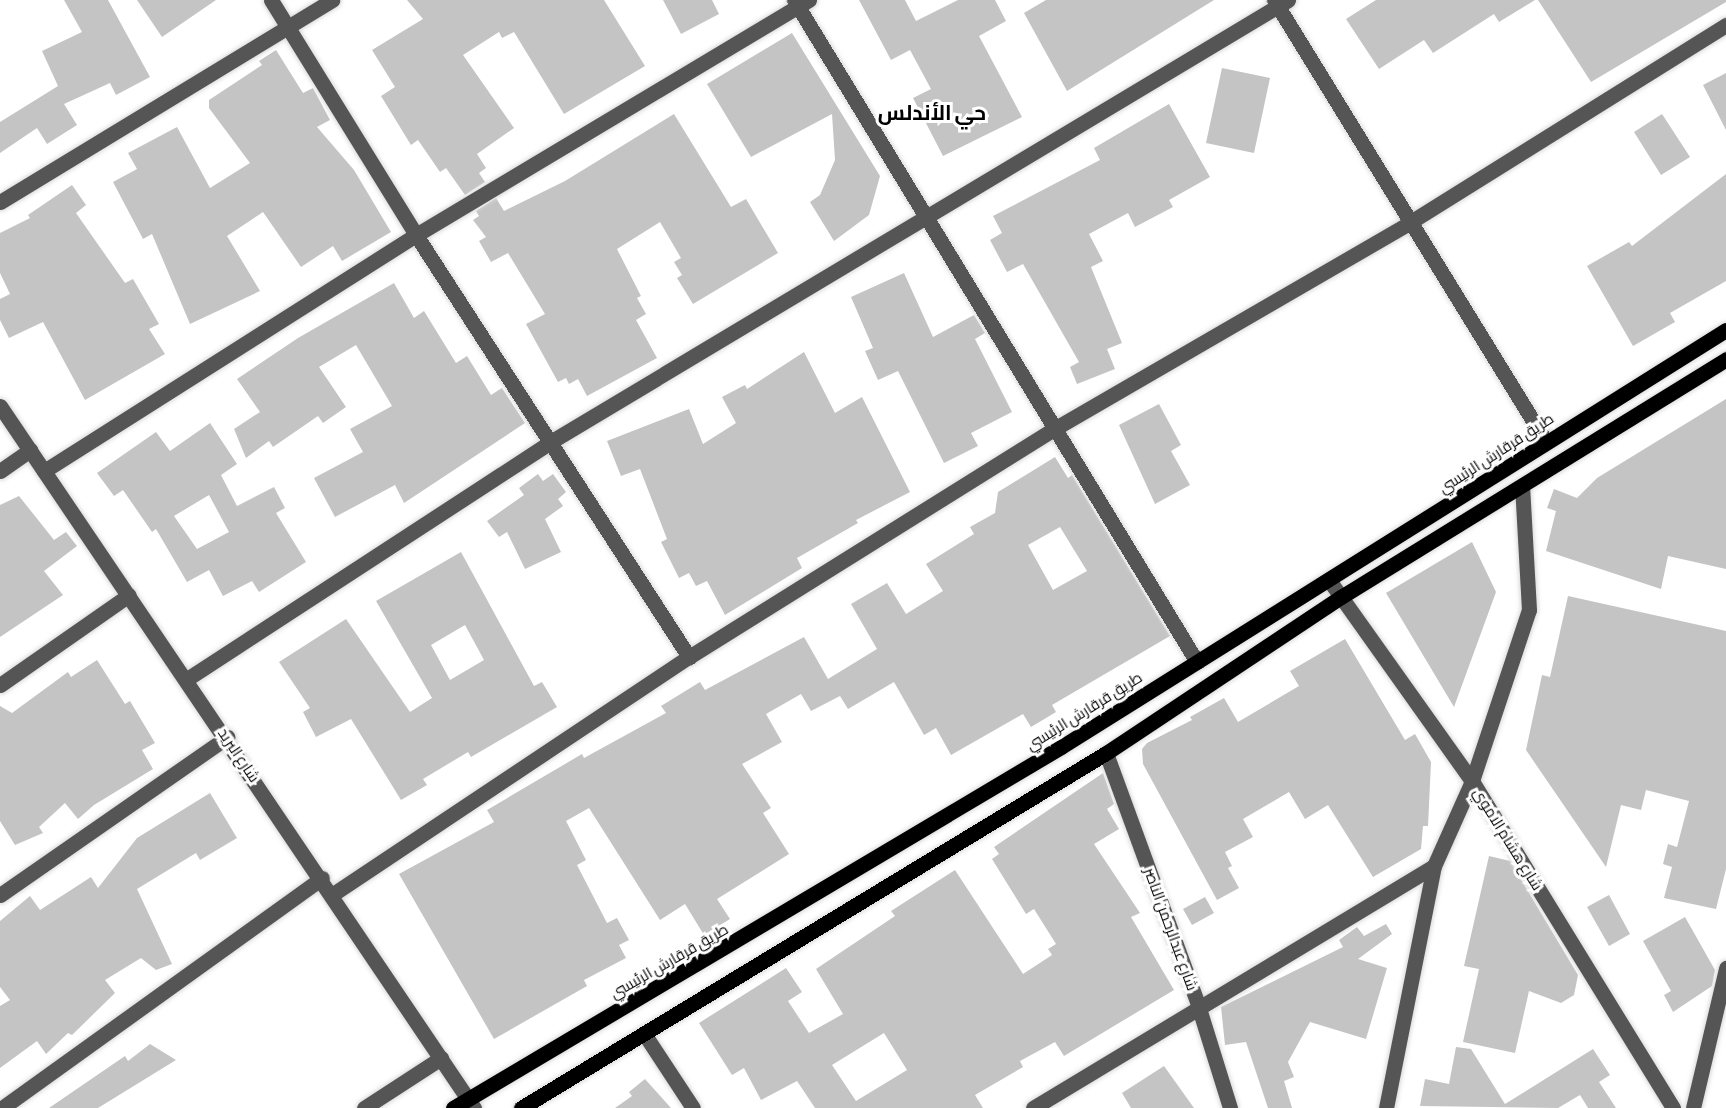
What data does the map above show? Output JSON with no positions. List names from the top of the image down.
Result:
{
  "streets": {
    "main road": ["طريق قرقارش الرئيسي"],
    "street": ["شارع البريد", "شارع هشام الاموي", "شارع عبدالرحمن الناصر"]
  },
  "crossings": [
    ["طريق قرقارش الرئيسي", "شارع البريد"],
    ["طريق قرقارش الرئيسي", "شارع هشام الاموي"]
  ],
  "districts": ["حي الأندلس"]
}
